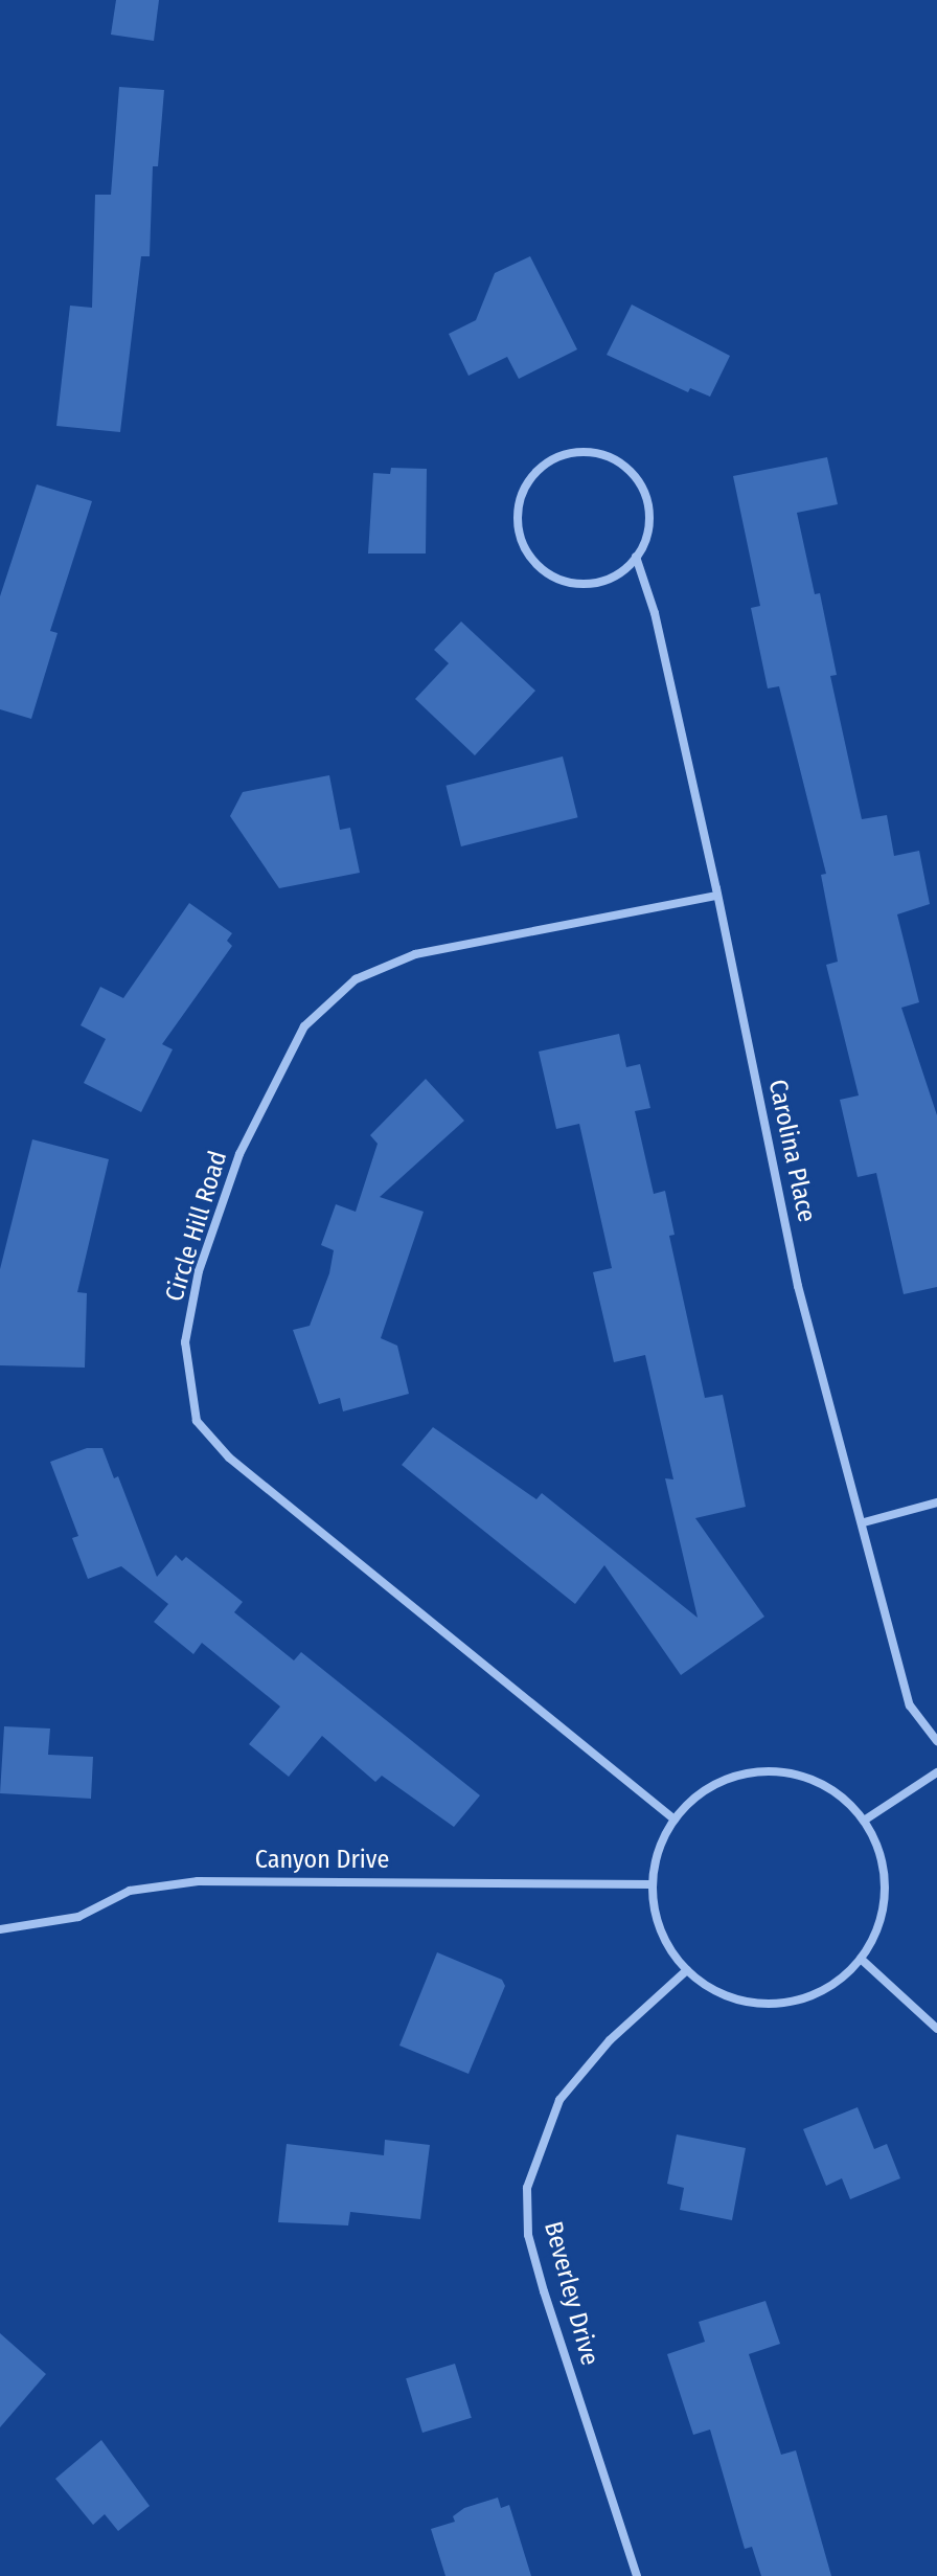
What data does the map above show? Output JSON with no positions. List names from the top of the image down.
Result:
{
  "streets": {
    "street": [
      "Carolina Place",
      "Circle Hill Road",
      "Canyon Drive",
      "Beverley Drive"
    ]
  },
  "crossings": [
    ["Carolina Place", "Circle Hill Road"],
    ["Circle Hill Road", "Canyon Drive"],
    ["Circle Hill Road", "Beverley Drive"],
    ["Canyon Drive", "Beverley Drive"]
  ]
}
